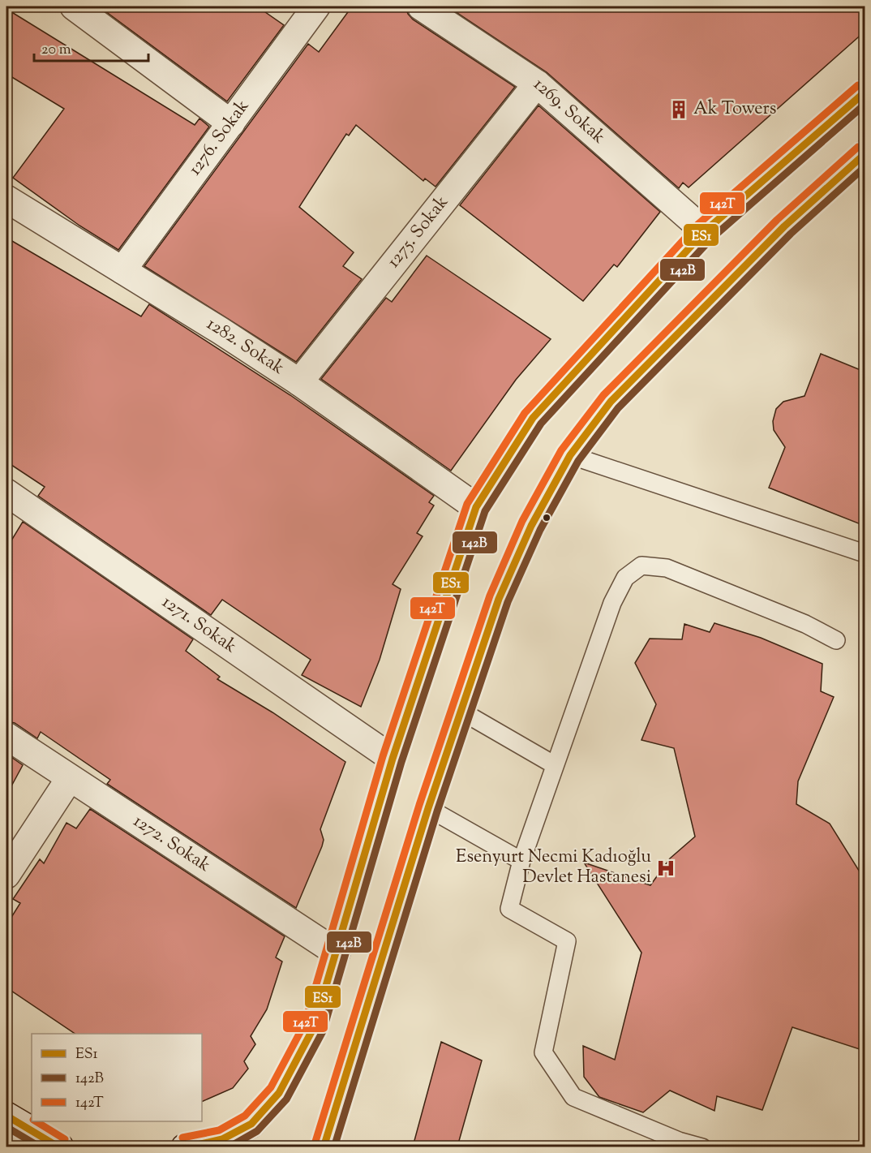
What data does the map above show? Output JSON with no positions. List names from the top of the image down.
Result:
{
  "streets": {
    "street": [
      "1269. Sokak",
      "1276. Sokak",
      "1275. Sokak",
      "1282. Sokak",
      "1271. Sokak",
      "1272. Sokak"
    ]
  },
  "crossings": [
    ["1269. Sokak", "1275. Sokak"],
    ["1276. Sokak", "1282. Sokak"],
    ["1275. Sokak", "1282. Sokak"]
  ],
  "places": {
    "building": ["Ak Towers"],
    "hospital": ["Esenyurt Necmi Kadıoğlu Devlet Hastanesi"]
  },
  "lines": ["transit line 142T", "transit line ES1", "transit line 142B"],
  "legend": ["ES1", "142B", "142T"],
  "scale_bar": "20 m"
}
